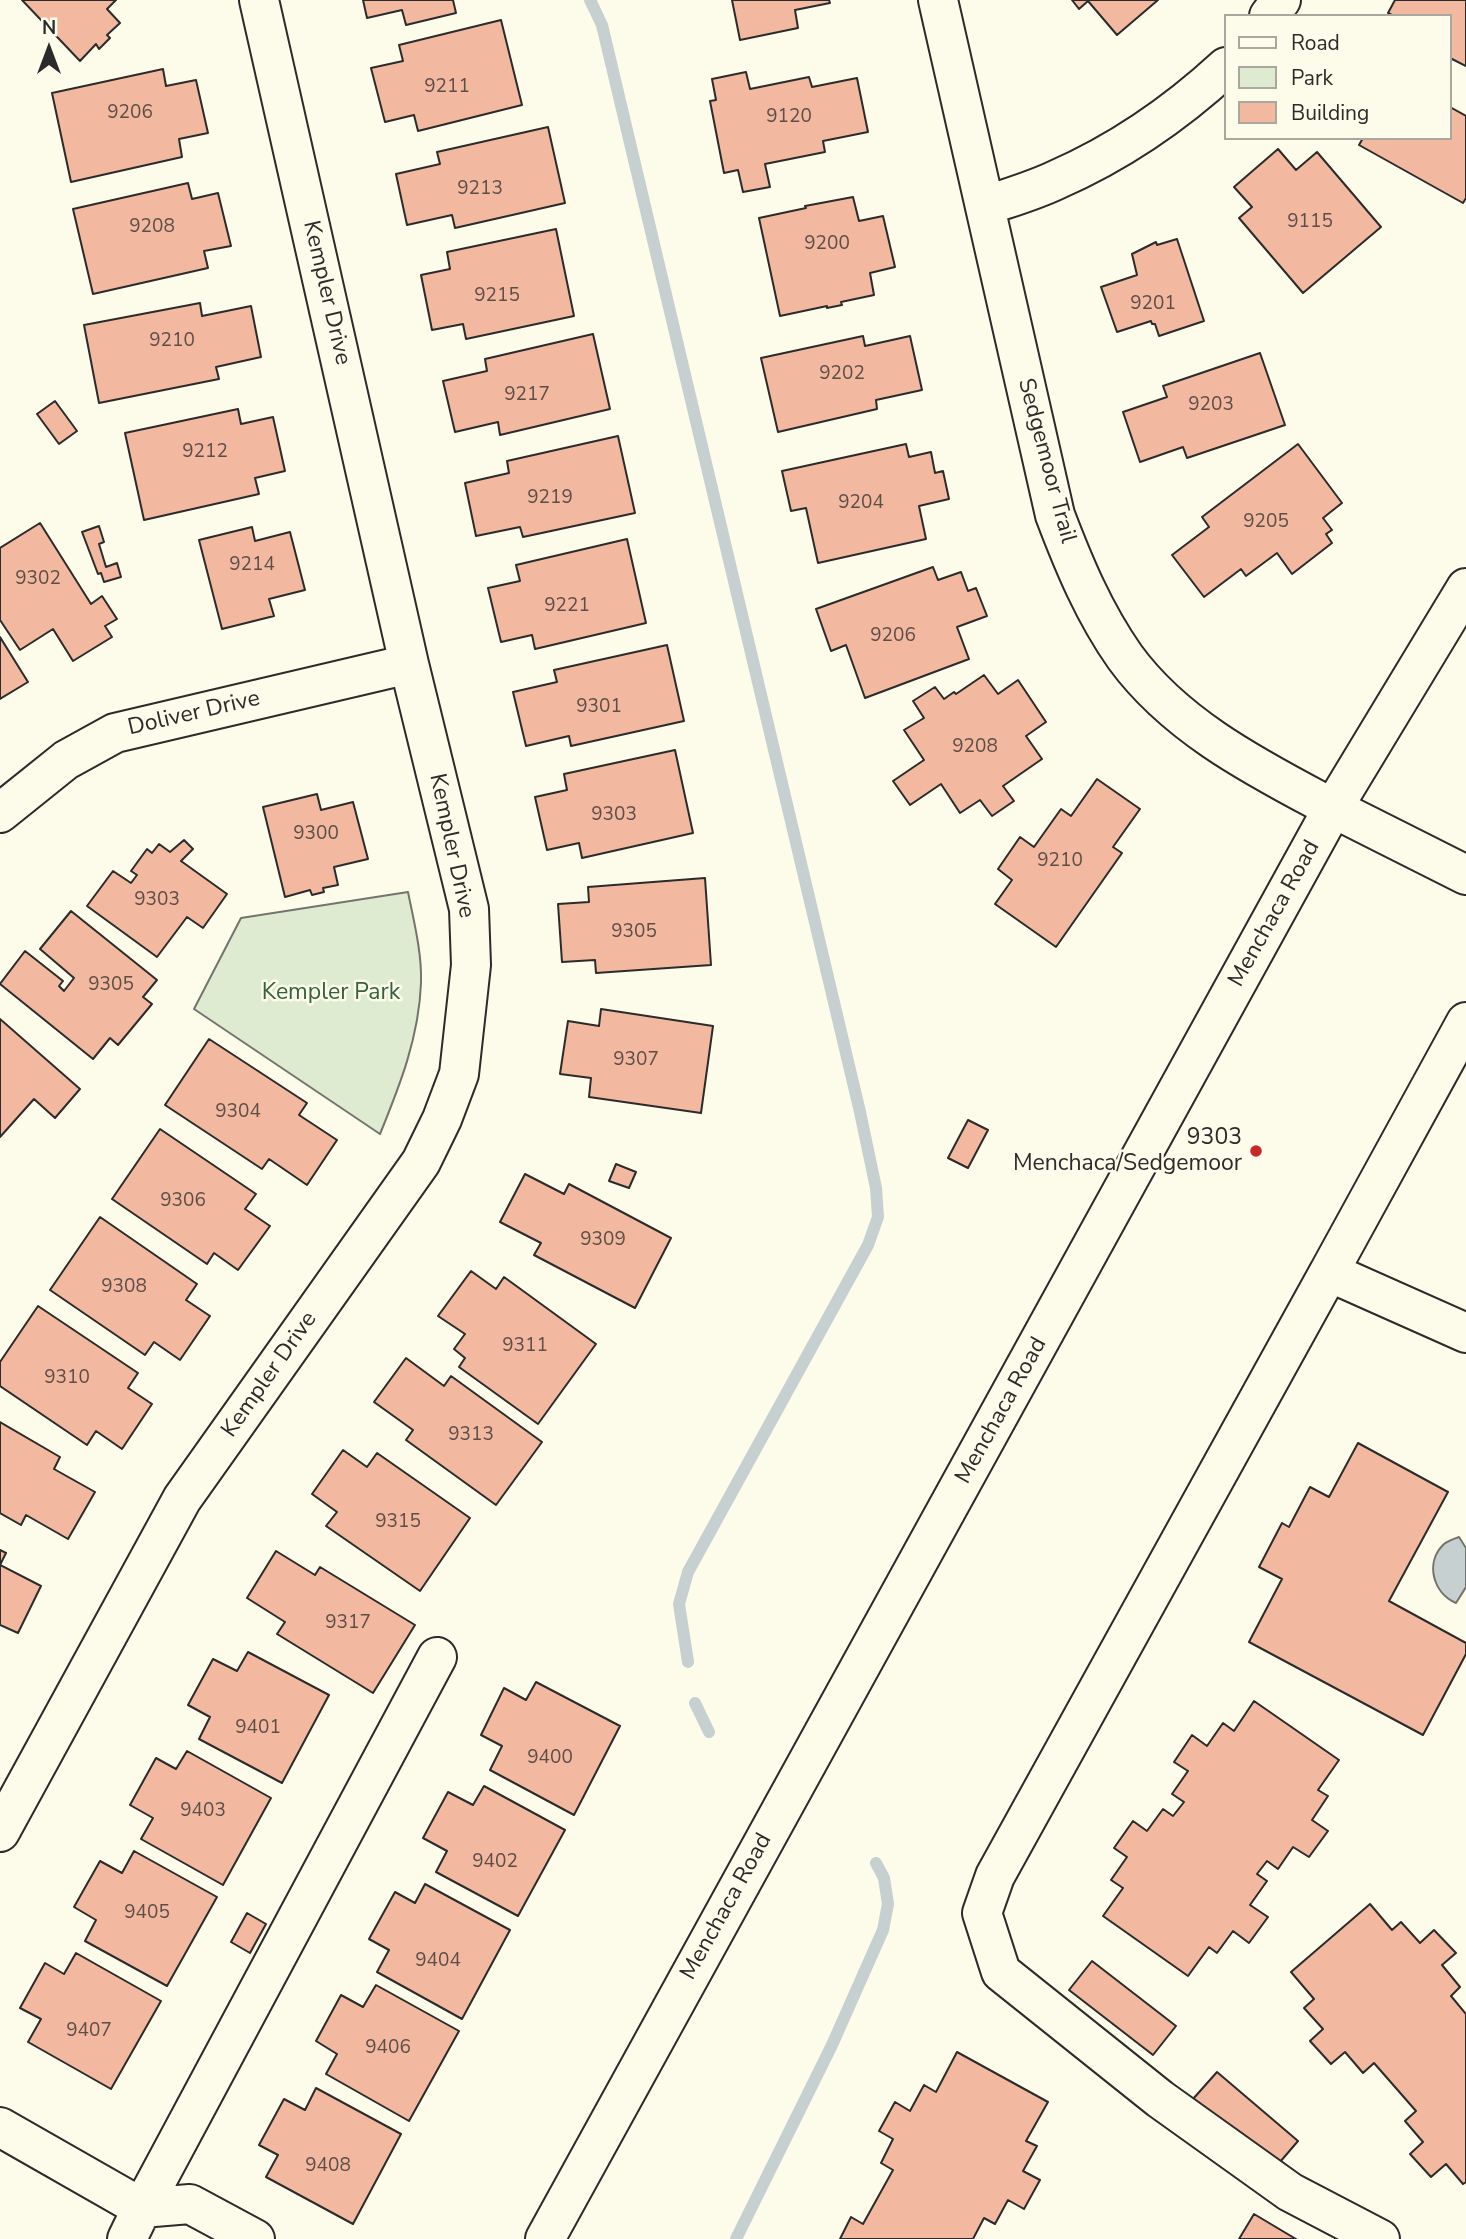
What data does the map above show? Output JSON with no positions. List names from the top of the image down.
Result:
{
  "streets": {
    "street": [
      "Kempler Drive",
      "Sedgemoor Trail",
      "Doliver Drive",
      "Menchaca Road"
    ]
  },
  "crossings": [
    ["Kempler Drive", "Doliver Drive"],
    ["Sedgemoor Trail", "Menchaca Road"]
  ],
  "parks": ["Kempler Park"],
  "places": ["9303 Menchaca/Sedgemoor"],
  "house_numbers": [
    "9211",
    "9206",
    "9120",
    "9213",
    "9115",
    "9208",
    "9200",
    "9215",
    "9201",
    "9210",
    "9202",
    "9217",
    "9203",
    "9212",
    "9219",
    "9204",
    "9205",
    "9214",
    "9302",
    "9221",
    "9206",
    "9301",
    "9208",
    "9303",
    "9300",
    "9210",
    "9303",
    "9305",
    "9305",
    "9307",
    "9304",
    "9306",
    "9309",
    "9308",
    "9311",
    "9310",
    "9313",
    "9315",
    "9317",
    "9401",
    "9400",
    "9403",
    "9402",
    "9405",
    "9404",
    "9407",
    "9406",
    "9408"
  ],
  "legend": ["Road", "Park", "Building"],
  "north": "top"
}
